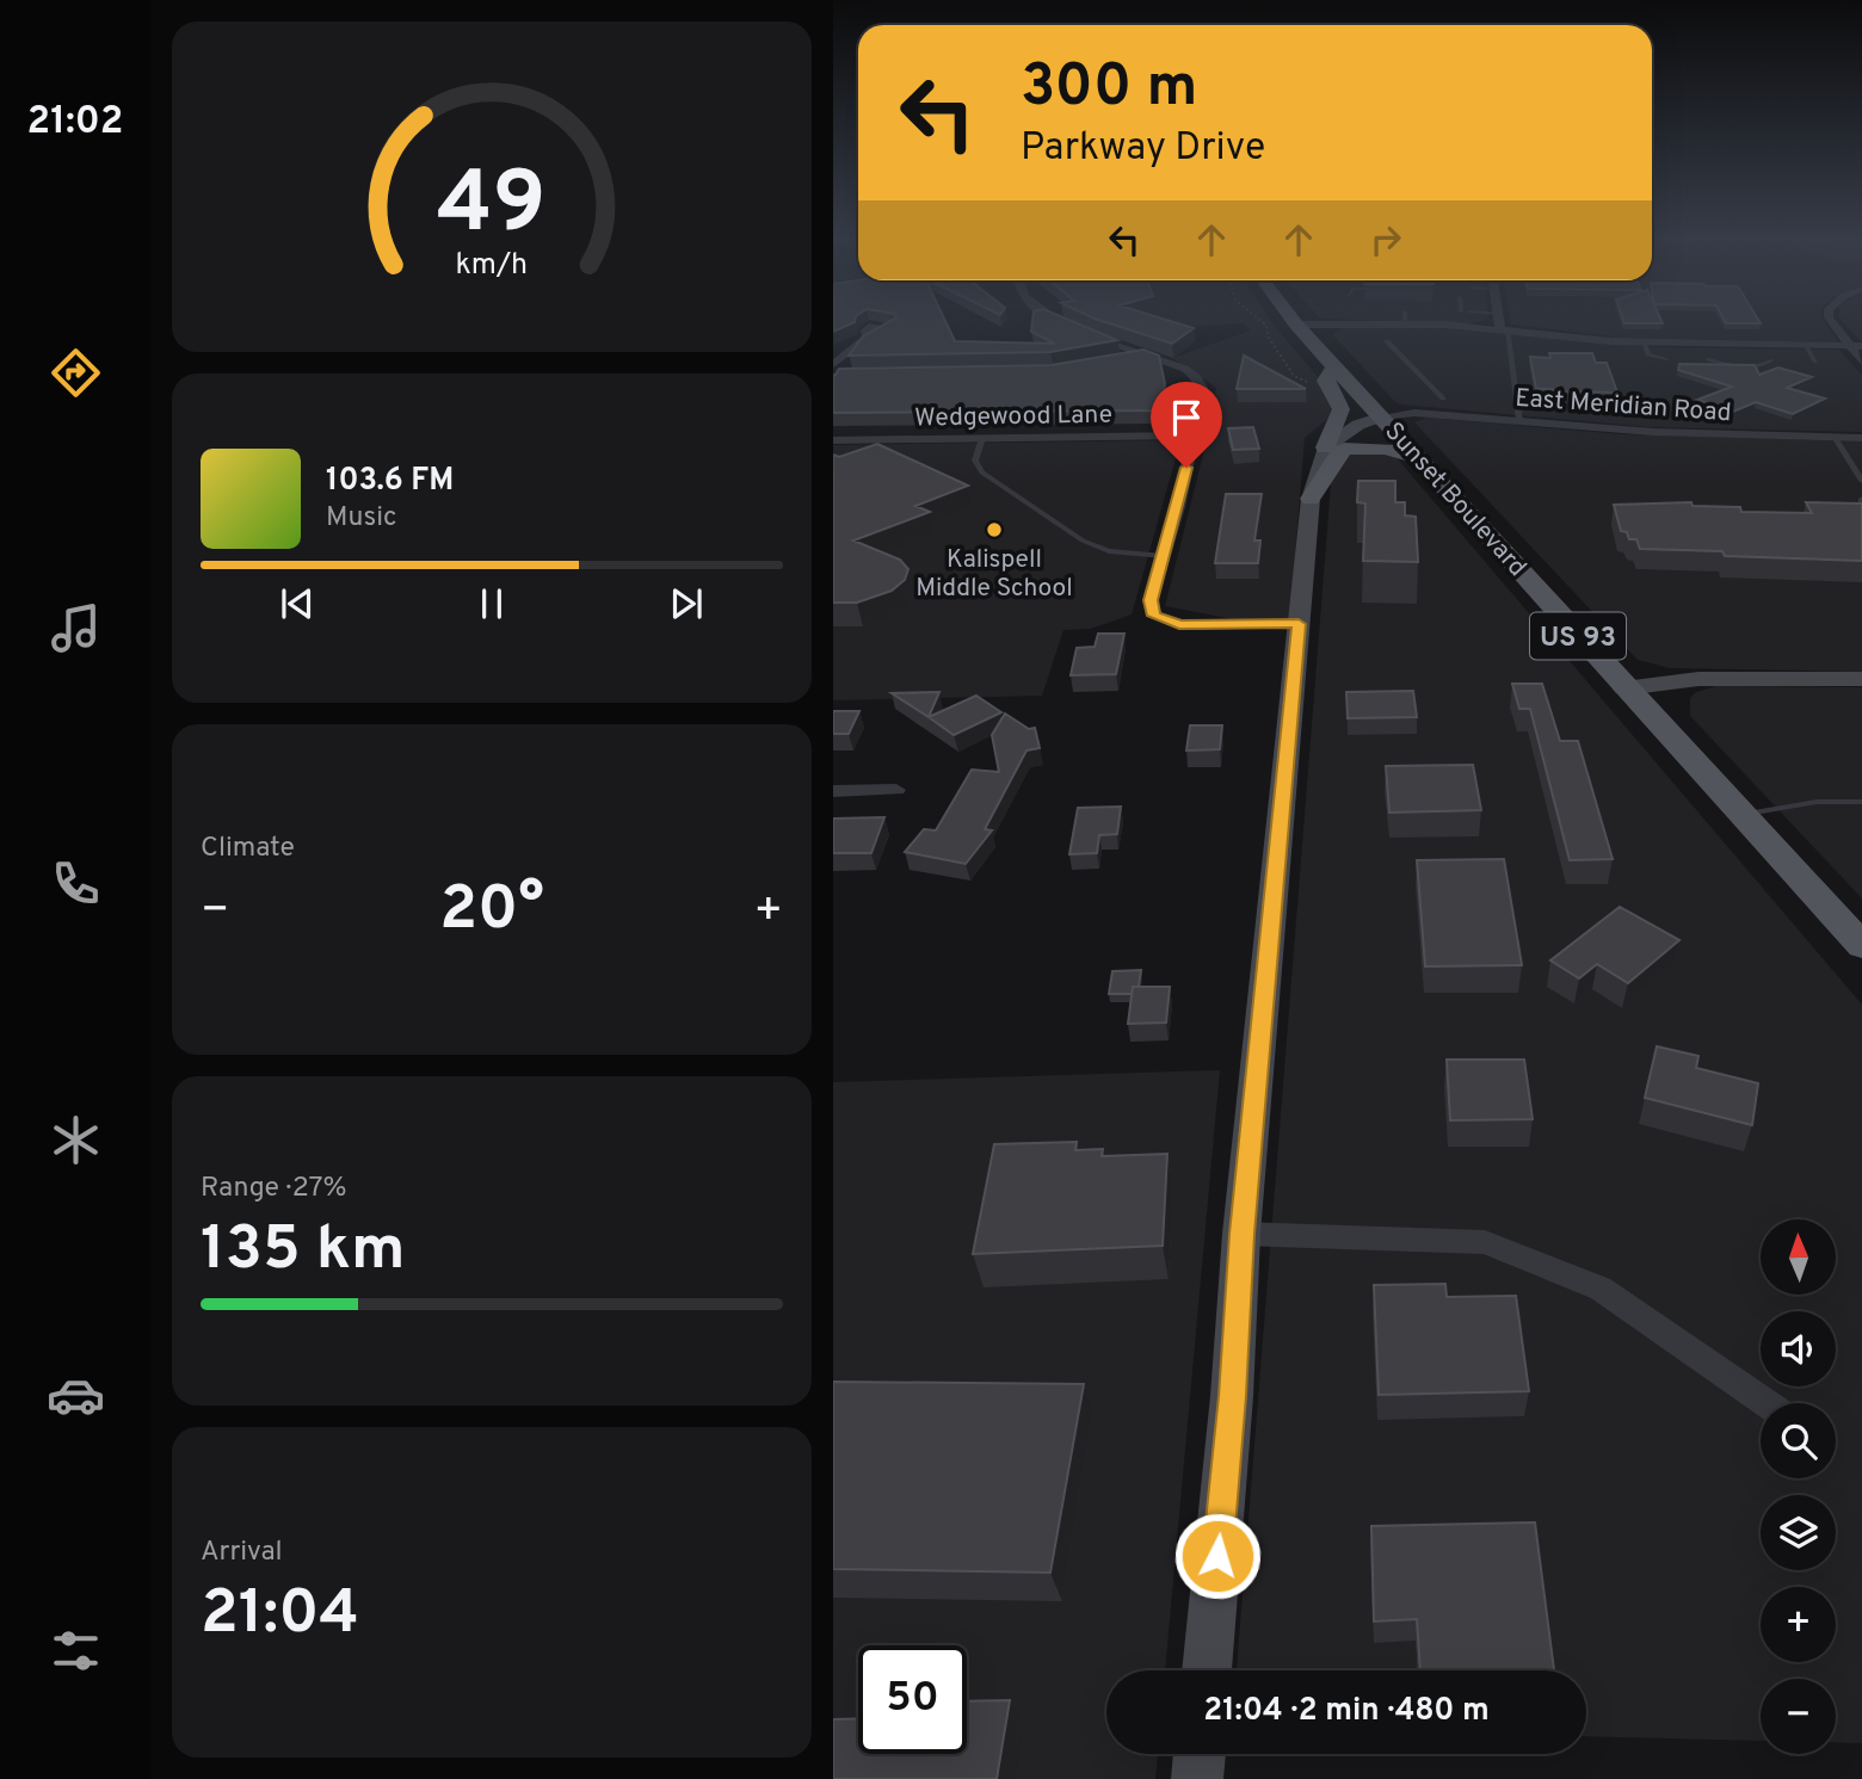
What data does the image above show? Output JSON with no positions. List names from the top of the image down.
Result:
{
  "streets": {
    "main road": ["Sunset Boulevard", "US 93"],
    "street": ["East Meridian Road", "Wedgewood Lane"]
  },
  "crossings": [
    ["East Meridian Road", "Sunset Boulevard"]
  ],
  "places": ["Kalispell Middle School"],
  "north": "top",
  "page": {
    "tabs": "21:02",
    "turn": ["300 m", "Parkway Drive"],
    "song": ["103.6 FM", "Music"],
    "tile": [
      "Climate",
      ["Range · 27%", "135 km"],
      ["Arrival", "21:04"]
    ],
    "heat": ["−", "20°", "+"],
    "map_buttons": ["+", "−"],
    "limit": "50",
    "trip": "21:04 · 2 min · 480 m",
    "gauge": ["49", "km/h"]
  }
}
